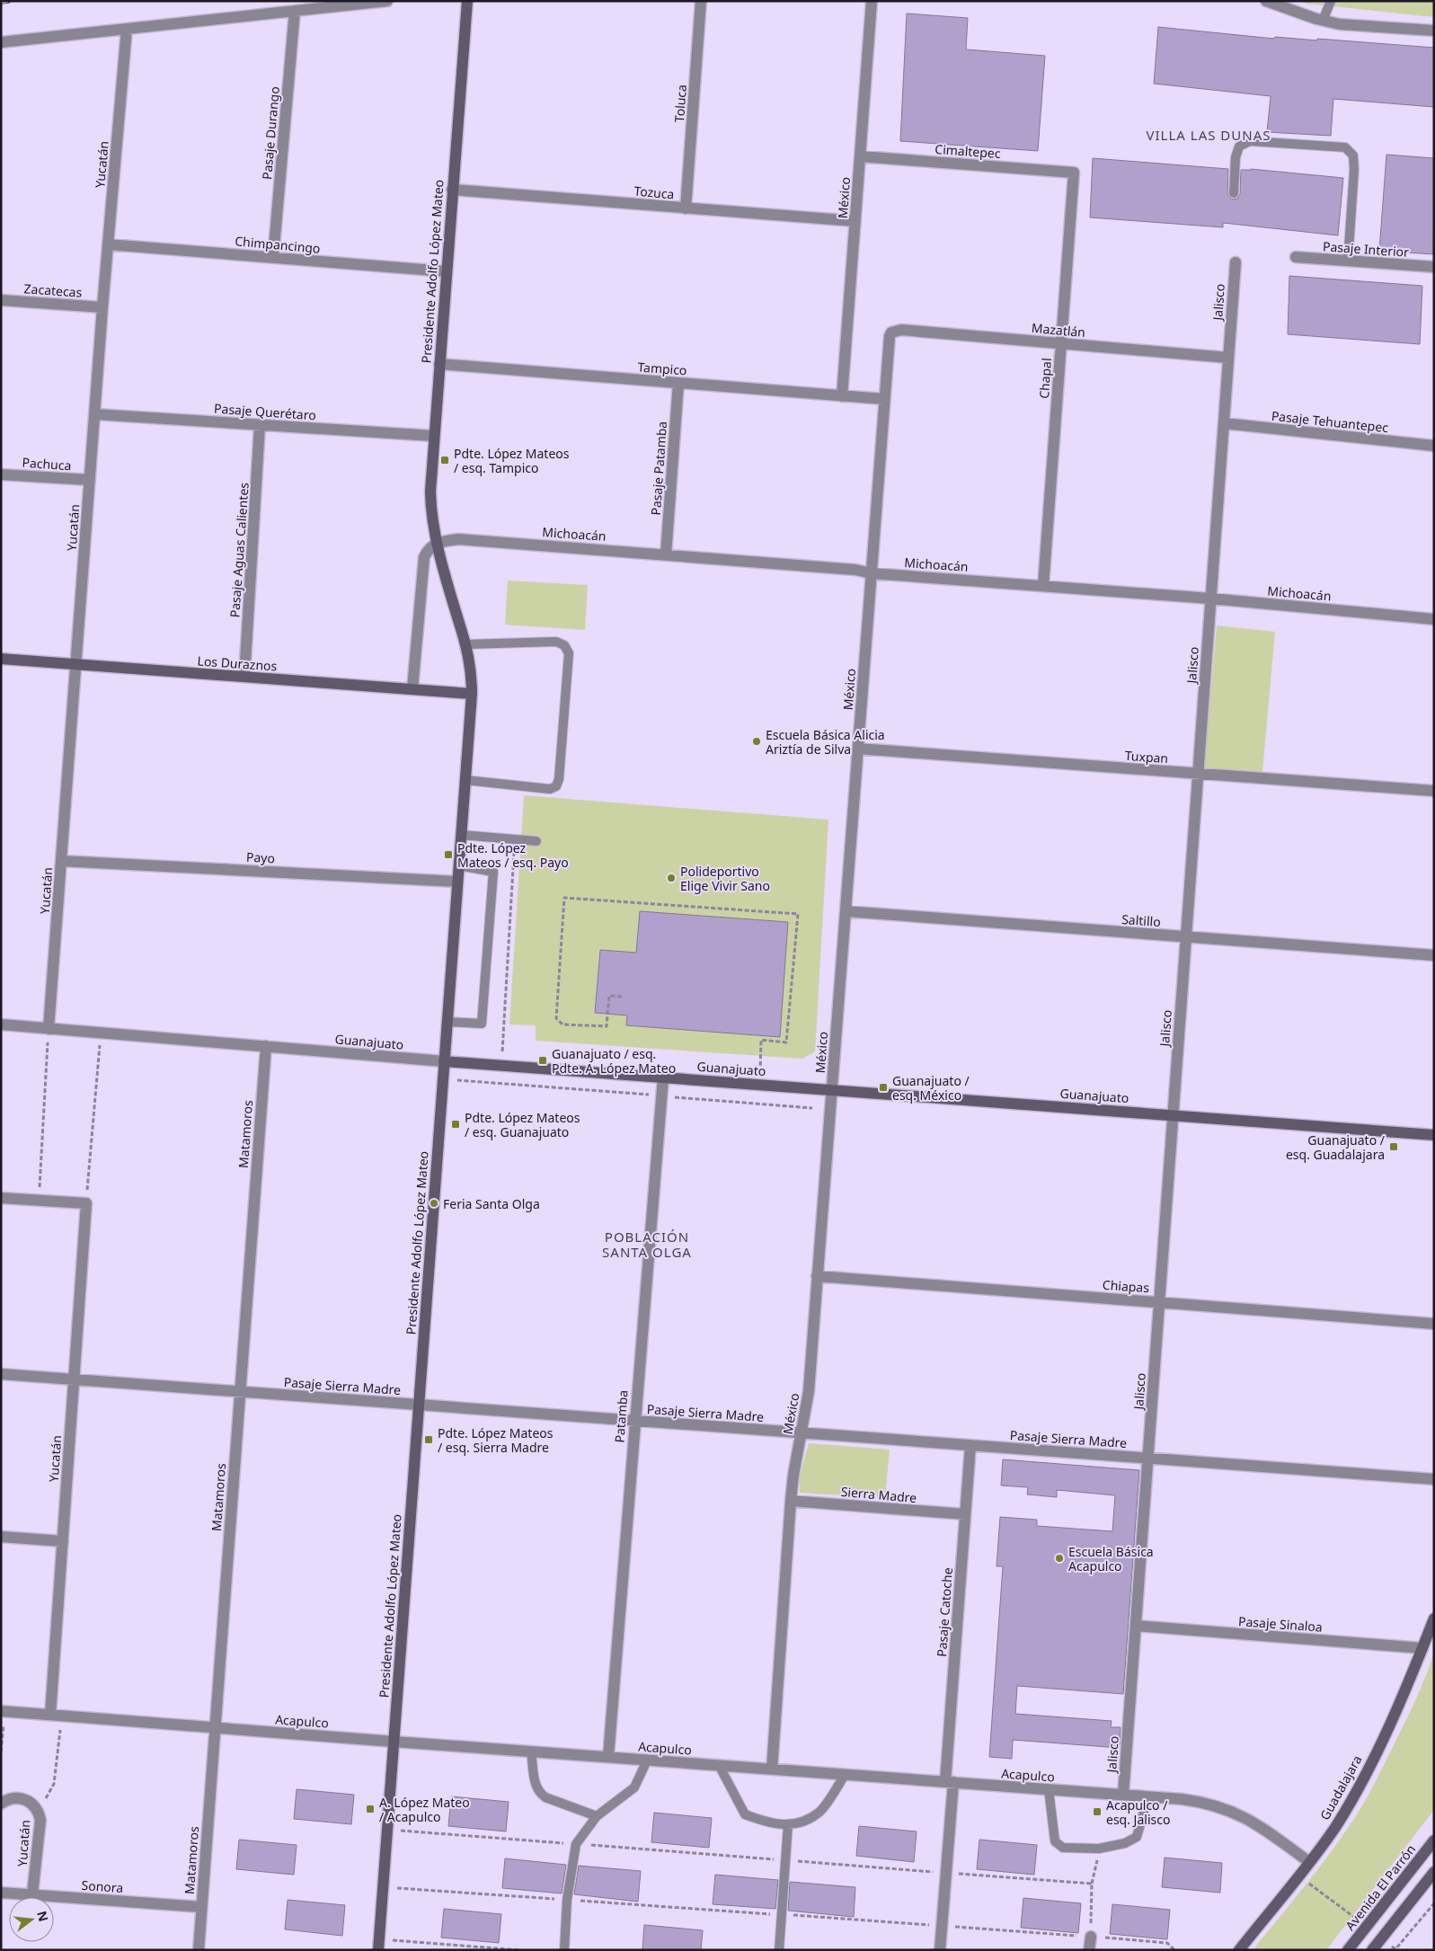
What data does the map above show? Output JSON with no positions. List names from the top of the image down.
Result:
{
  "streets": {
    "street": [
      "Toluca",
      "Pasaje Durango",
      "Cimaltepec",
      "Yucatán",
      "Tozuca",
      "México",
      "Chimpancingo",
      "Pasaje Interior",
      "Presidente Adolfo López Mateo",
      "Zacatecas",
      "Jalisco",
      "Mazatlán",
      "Tampico",
      "Chapal",
      "Pasaje Querétaro",
      "Pasaje Tehuantepec",
      "Pachuca",
      "Pasaje Patamba",
      "Michoacán",
      "Pasaje Aguas Calientes",
      "Los Duraznos",
      "Tuxpan",
      "Payo",
      "Saltillo",
      "Guanajuato",
      "Matamoros",
      "Chiapas",
      "Pasaje Sierra Madre",
      "Patamba",
      "Sierra Madre",
      "Pasaje Catoche",
      "Pasaje Sinaloa",
      "Acapulco",
      "Guadalajara",
      "Sonora",
      "Avenida El Parrón"
    ]
  },
  "crossings": [
    ["Toluca", "Tozuca"],
    ["Pasaje Durango", "Chimpancingo"],
    ["Cimaltepec", "México"],
    ["Cimaltepec", "Chapal"],
    ["Yucatán", "Chimpancingo"],
    ["Yucatán", "Zacatecas"],
    ["Yucatán", "Pasaje Querétaro"],
    ["Yucatán", "Pachuca"],
    ["Yucatán", "Los Duraznos"],
    ["Yucatán", "Payo"],
    ["Yucatán", "Guanajuato"],
    ["Yucatán", "Pasaje Sierra Madre"],
    ["Yucatán", "Acapulco"],
    ["Yucatán", "Sonora"],
    ["Tozuca", "México"],
    ["Tozuca", "Presidente Adolfo López Mateo"],
    ["México", "Mazatlán"],
    ["México", "Tampico"],
    ["México", "Michoacán"],
    ["México", "Tuxpan"],
    ["México", "Saltillo"],
    ["México", "Guanajuato"],
    ["México", "Chiapas"],
    ["México", "Pasaje Sierra Madre"],
    ["México", "Sierra Madre"],
    ["México", "Acapulco"],
    ["Chimpancingo", "Presidente Adolfo López Mateo"],
    ["Presidente Adolfo López Mateo", "Tampico"],
    ["Presidente Adolfo López Mateo", "Pasaje Querétaro"],
    ["Presidente Adolfo López Mateo", "Michoacán"],
    ["Presidente Adolfo López Mateo", "Los Duraznos"],
    ["Presidente Adolfo López Mateo", "Payo"],
    ["Presidente Adolfo López Mateo", "Guanajuato"],
    ["Presidente Adolfo López Mateo", "Pasaje Sierra Madre"],
    ["Presidente Adolfo López Mateo", "Acapulco"],
    ["Jalisco", "Mazatlán"],
    ["Jalisco", "Pasaje Tehuantepec"],
    ["Jalisco", "Michoacán"],
    ["Jalisco", "Tuxpan"],
    ["Jalisco", "Saltillo"],
    ["Jalisco", "Guanajuato"],
    ["Jalisco", "Chiapas"],
    ["Jalisco", "Pasaje Sierra Madre"],
    ["Jalisco", "Pasaje Sinaloa"],
    ["Jalisco", "Acapulco"],
    ["Mazatlán", "Chapal"],
    ["Tampico", "Pasaje Patamba"],
    ["Chapal", "Michoacán"],
    ["Pasaje Querétaro", "Pasaje Aguas Calientes"],
    ["Pasaje Patamba", "Michoacán"],
    ["Pasaje Aguas Calientes", "Los Duraznos"],
    ["Guanajuato", "Matamoros"],
    ["Guanajuato", "Patamba"],
    ["Matamoros", "Pasaje Sierra Madre"],
    ["Matamoros", "Acapulco"],
    ["Matamoros", "Sonora"],
    ["Pasaje Sierra Madre", "Patamba"],
    ["Pasaje Sierra Madre", "Pasaje Catoche"],
    ["Patamba", "Acapulco"],
    ["Sierra Madre", "Pasaje Catoche"],
    ["Pasaje Catoche", "Acapulco"],
    ["Pasaje Sinaloa", "Guadalajara"],
    ["Acapulco", "Guadalajara"]
  ],
  "districts": ["VILLA LAS DUNAS", "POBLACIÓN SANTA OLGA"],
  "places": {
    "transit": [
      "Pdte. López Mateos / esq. Tampico",
      "Pdte. López Mateos / esq. Payo",
      "Guanajuato / esq. Pdte. A. López Mateo",
      "Guanajuato / esq. México",
      "Pdte. López Mateos / esq. Guanajuato",
      "Guanajuato / esq. Guadalajara",
      "Pdte. López Mateos / esq. Sierra Madre",
      "A. López Mateo / Acapulco",
      "Acapulco / esq. Jalisco"
    ],
    "other": [
      "Escuela Básica Alicia Ariztía de Silva",
      "Polideportivo Elige Vivir Sano",
      "Feria Santa Olga",
      "Escuela Básica Acapulco"
    ]
  },
  "north": "right"
}
